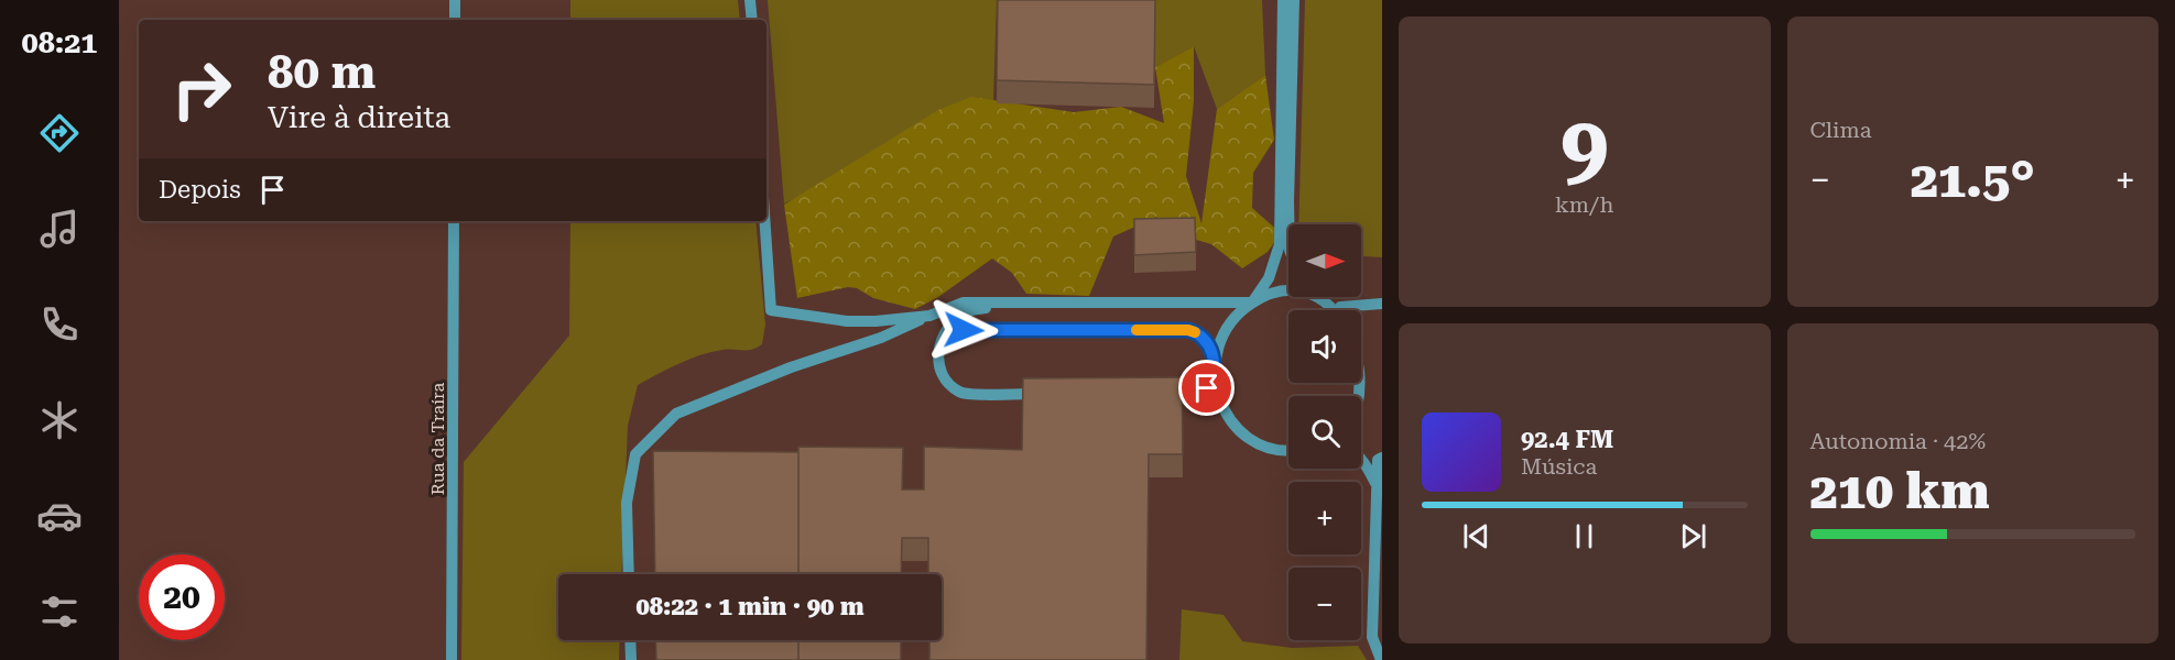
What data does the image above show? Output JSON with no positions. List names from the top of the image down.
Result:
{
  "streets": {
    "street": ["Rua da Traíra"]
  },
  "north": "right",
  "page": {
    "tabs": "08:21",
    "tile": [
      ["9", "km/h"],
      "Clima",
      ["Autonomia · 42%", "210 km"]
    ],
    "turn": ["80 m", "Vire à direita"],
    "heat": ["−", "21.5°", "+"],
    "then": "Depois",
    "map_buttons": ["+", "−"],
    "song": ["92.4 FM", "Música"],
    "limit": "20",
    "trip": "08:22 · 1 min · 90 m"
  }
}
